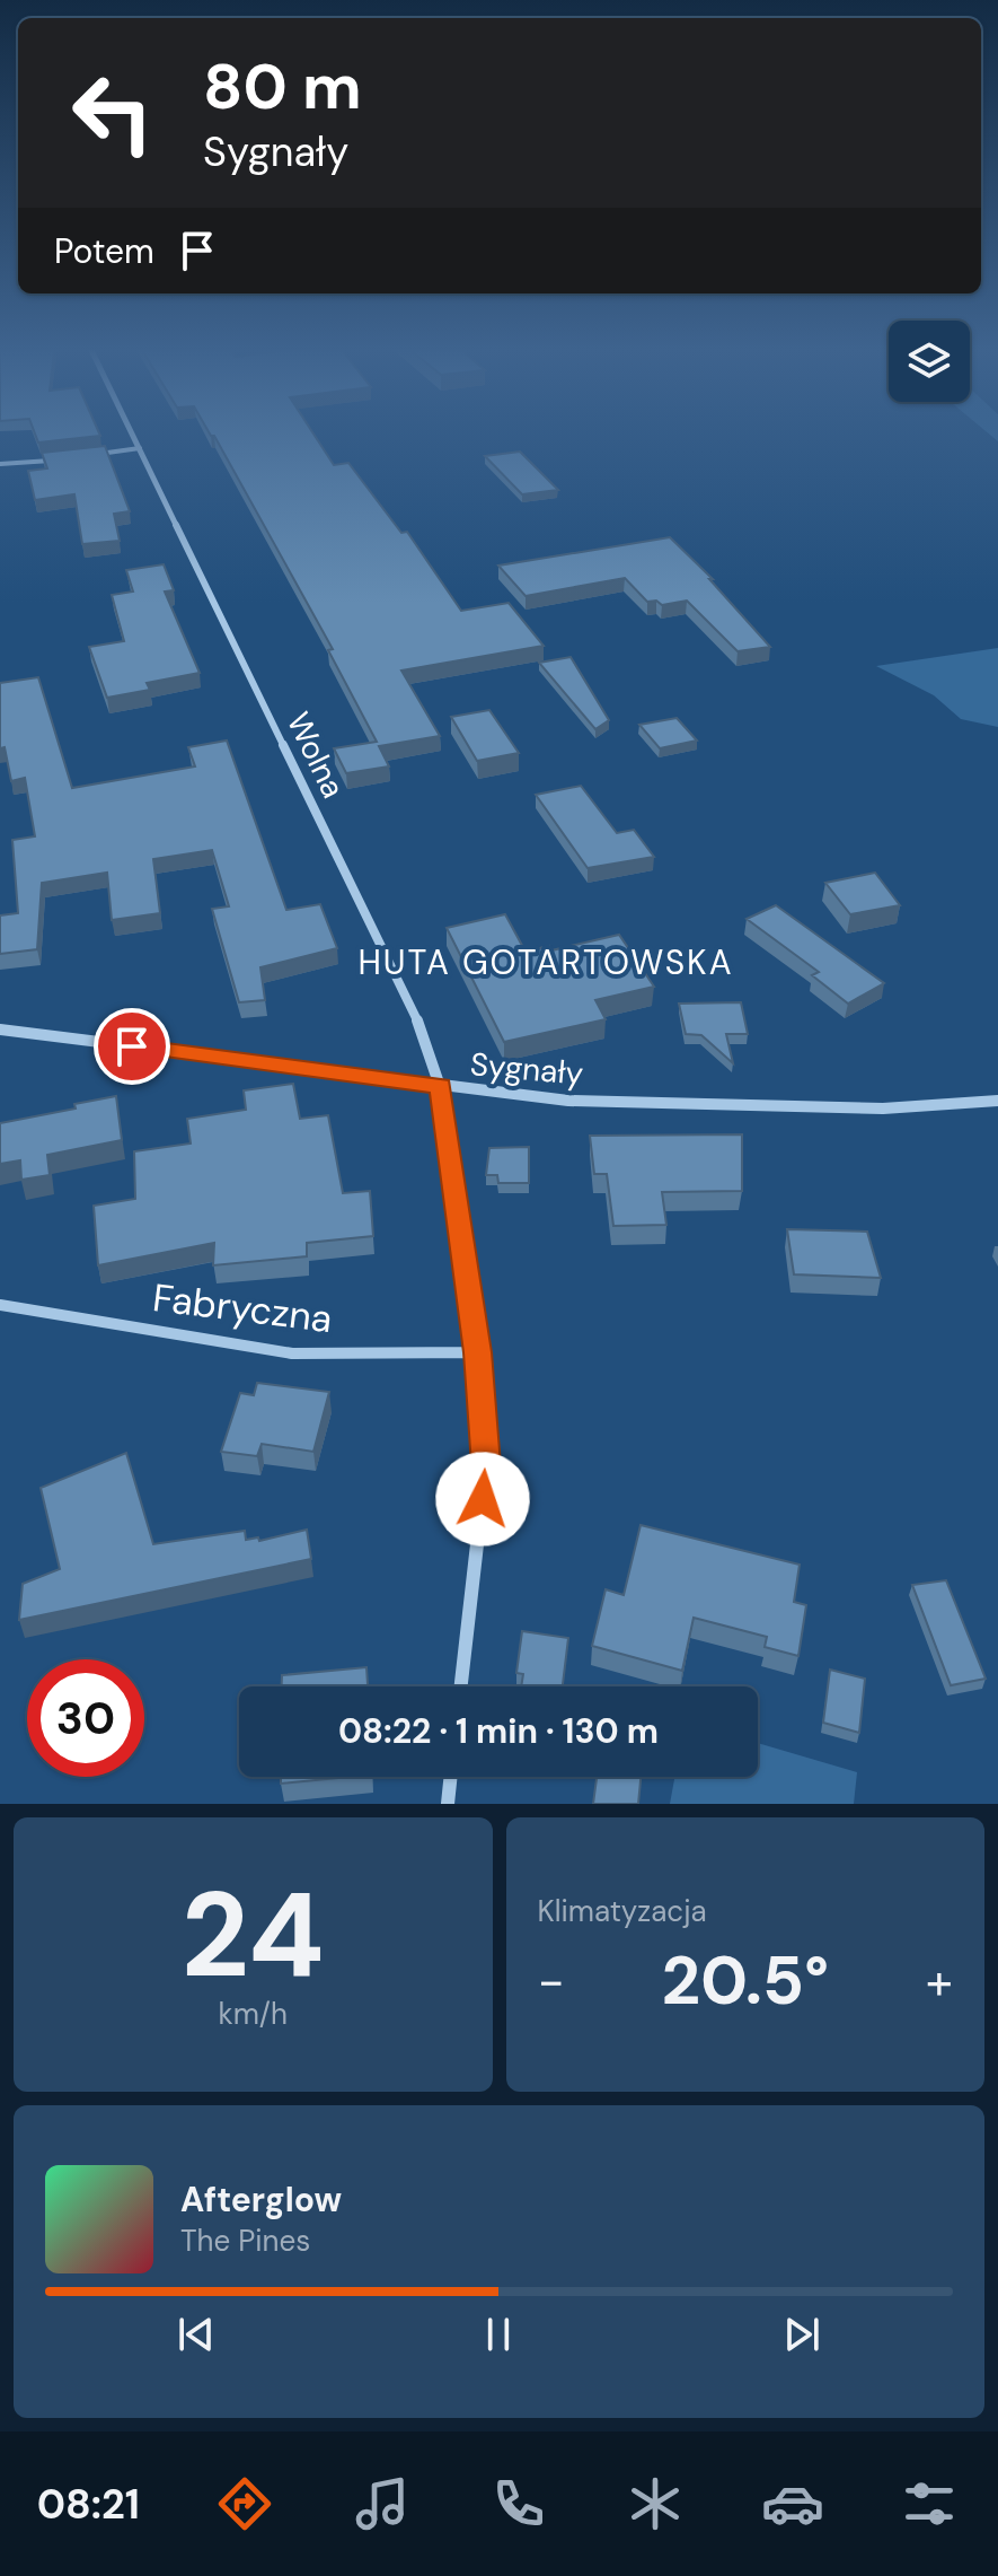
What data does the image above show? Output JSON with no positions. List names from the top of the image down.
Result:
{
  "streets": {
    "street": ["Wolna", "Sygnały", "Fabryczna"]
  },
  "crossings": [
    ["Wolna", "Sygnały"]
  ],
  "districts": ["HUTA GOTARTOWSKA"],
  "page": {
    "turn": ["80 m", "Sygnały"],
    "then": "Potem",
    "limit": "30",
    "trip": "08:22 · 1 min · 130 m",
    "tile": [
      ["24", "km/h"],
      "Klimatyzacja"
    ],
    "heat": ["−", "20.5°", "+"],
    "song": ["Afterglow", "The Pines"],
    "tabs": "08:21"
  }
}
